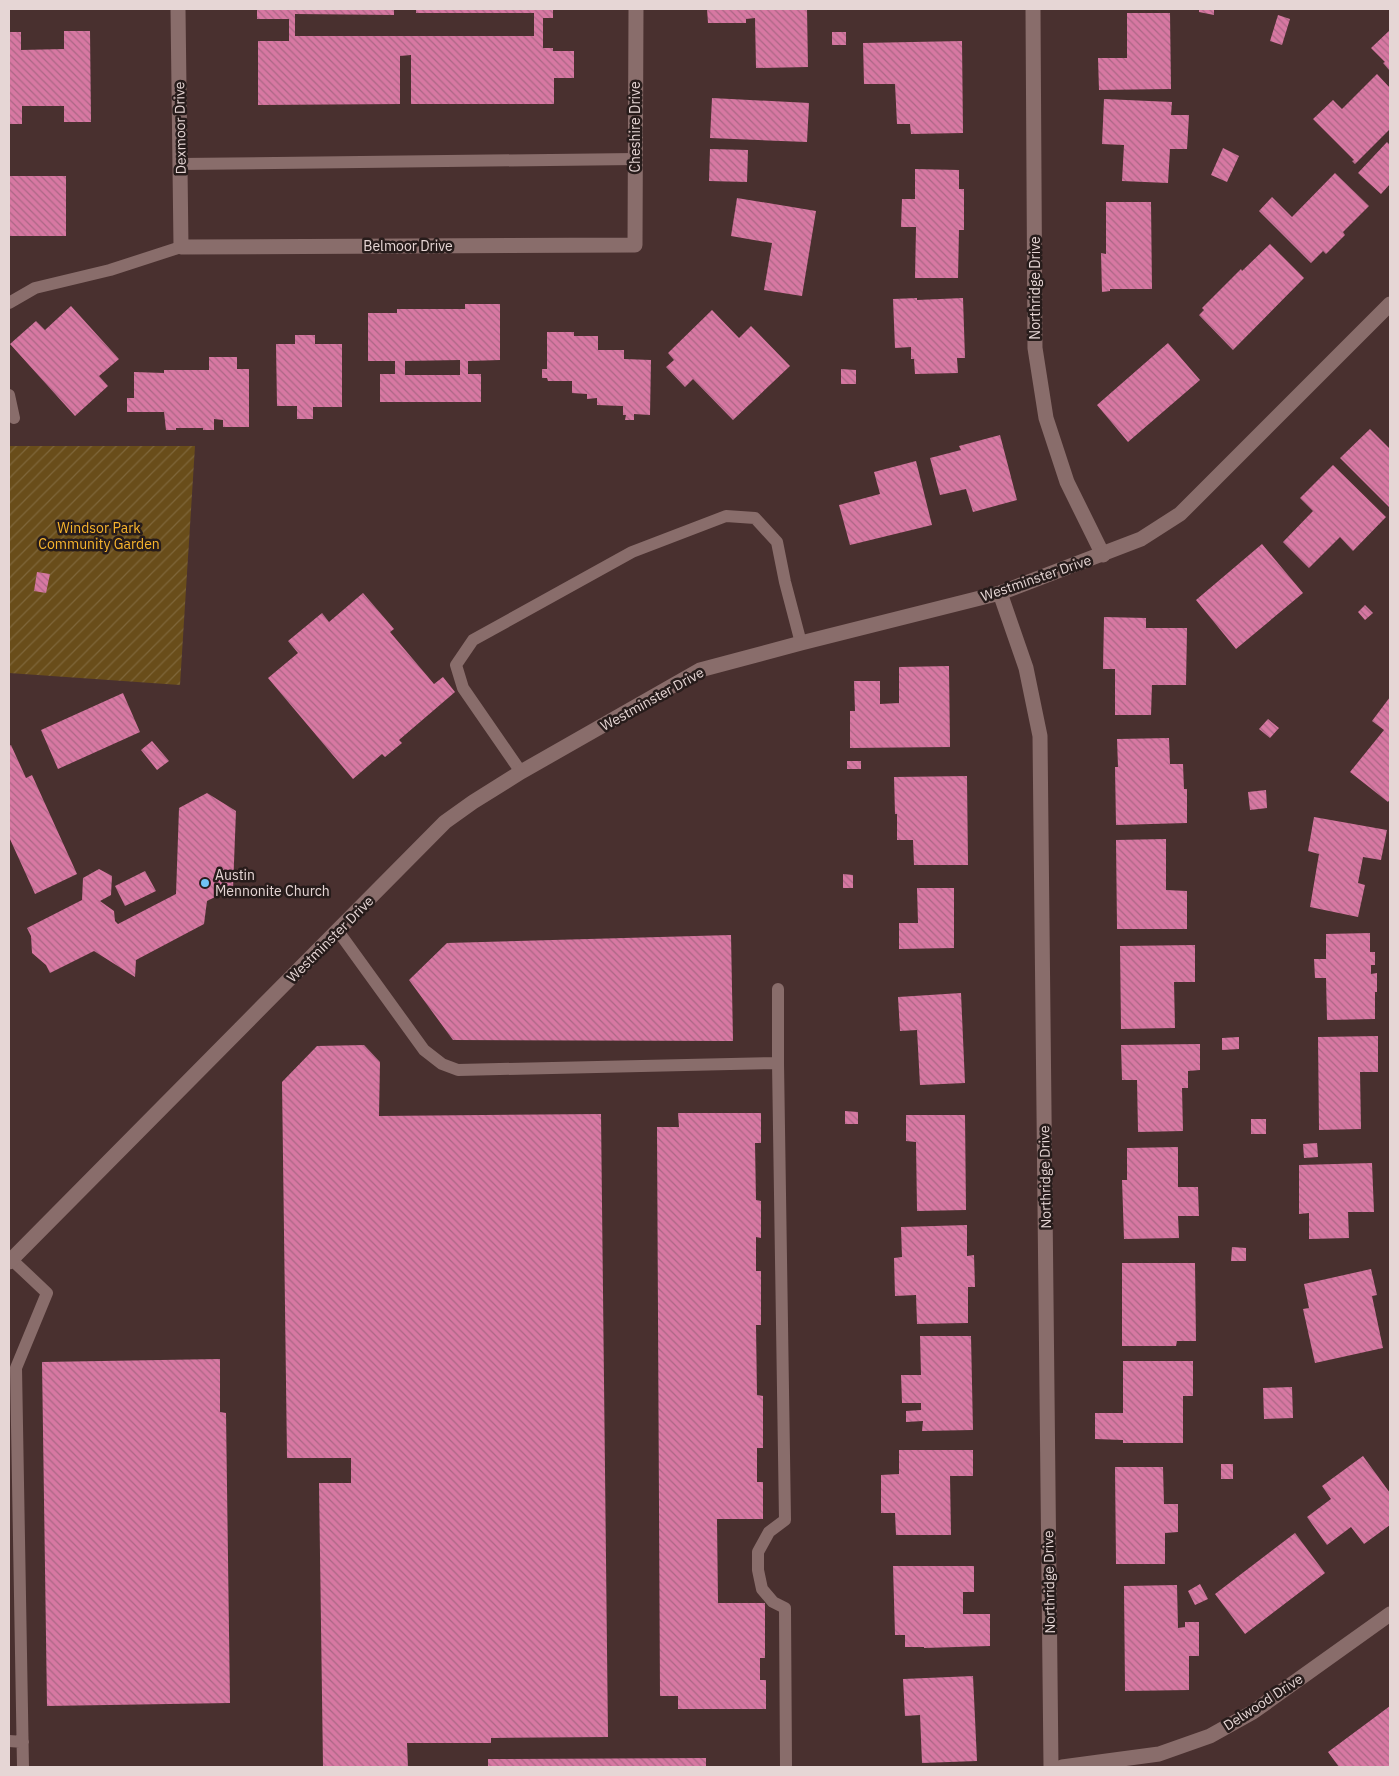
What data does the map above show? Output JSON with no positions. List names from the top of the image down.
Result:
{
  "streets": {
    "street": [
      "Cheshire Drive",
      "Dexmoor Drive",
      "Belmoor Drive",
      "Northridge Drive",
      "Westminster Drive",
      "Delwood Drive"
    ]
  },
  "crossings": [
    ["Cheshire Drive", "Belmoor Drive"],
    ["Dexmoor Drive", "Belmoor Drive"],
    ["Northridge Drive", "Westminster Drive"]
  ],
  "parks": ["Windsor Park Community Garden"],
  "places": ["Austin Mennonite Church"]
}
